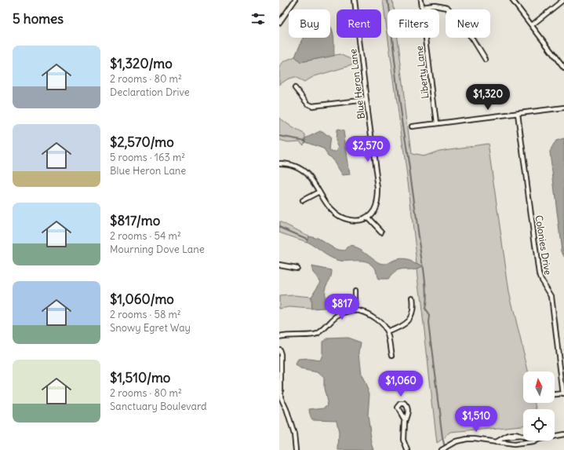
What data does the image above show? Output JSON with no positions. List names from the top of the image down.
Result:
{
  "streets": {
    "street": ["Liberty Lane", "Blue Heron Lane", "Colonies Drive"]
  },
  "north": "top",
  "page": {
    "heading": "5 homes",
    "chip": [
      "Buy",
      "Rent",
      "Filters",
      "New"
    ],
    "list": [
      {
        "name": "$1,320/mo",
        "note": "2 rooms · 80 m² · Declaration Drive"
      },
      {
        "name": "$2,570/mo",
        "note": "5 rooms · 163 m² · Blue Heron Lane"
      },
      {
        "name": "$817/mo",
        "note": "2 rooms · 54 m² · Mourning Dove Lane"
      },
      {
        "name": "$1,060/mo",
        "note": "2 rooms · 58 m² · Snowy Egret Way"
      },
      {
        "name": "$1,510/mo",
        "note": "2 rooms · 80 m² · Sanctuary Boulevard"
      }
    ],
    "price": [
      "$1,320",
      "$2,570",
      "$817",
      "$1,060",
      "$1,510"
    ]
  }
}
